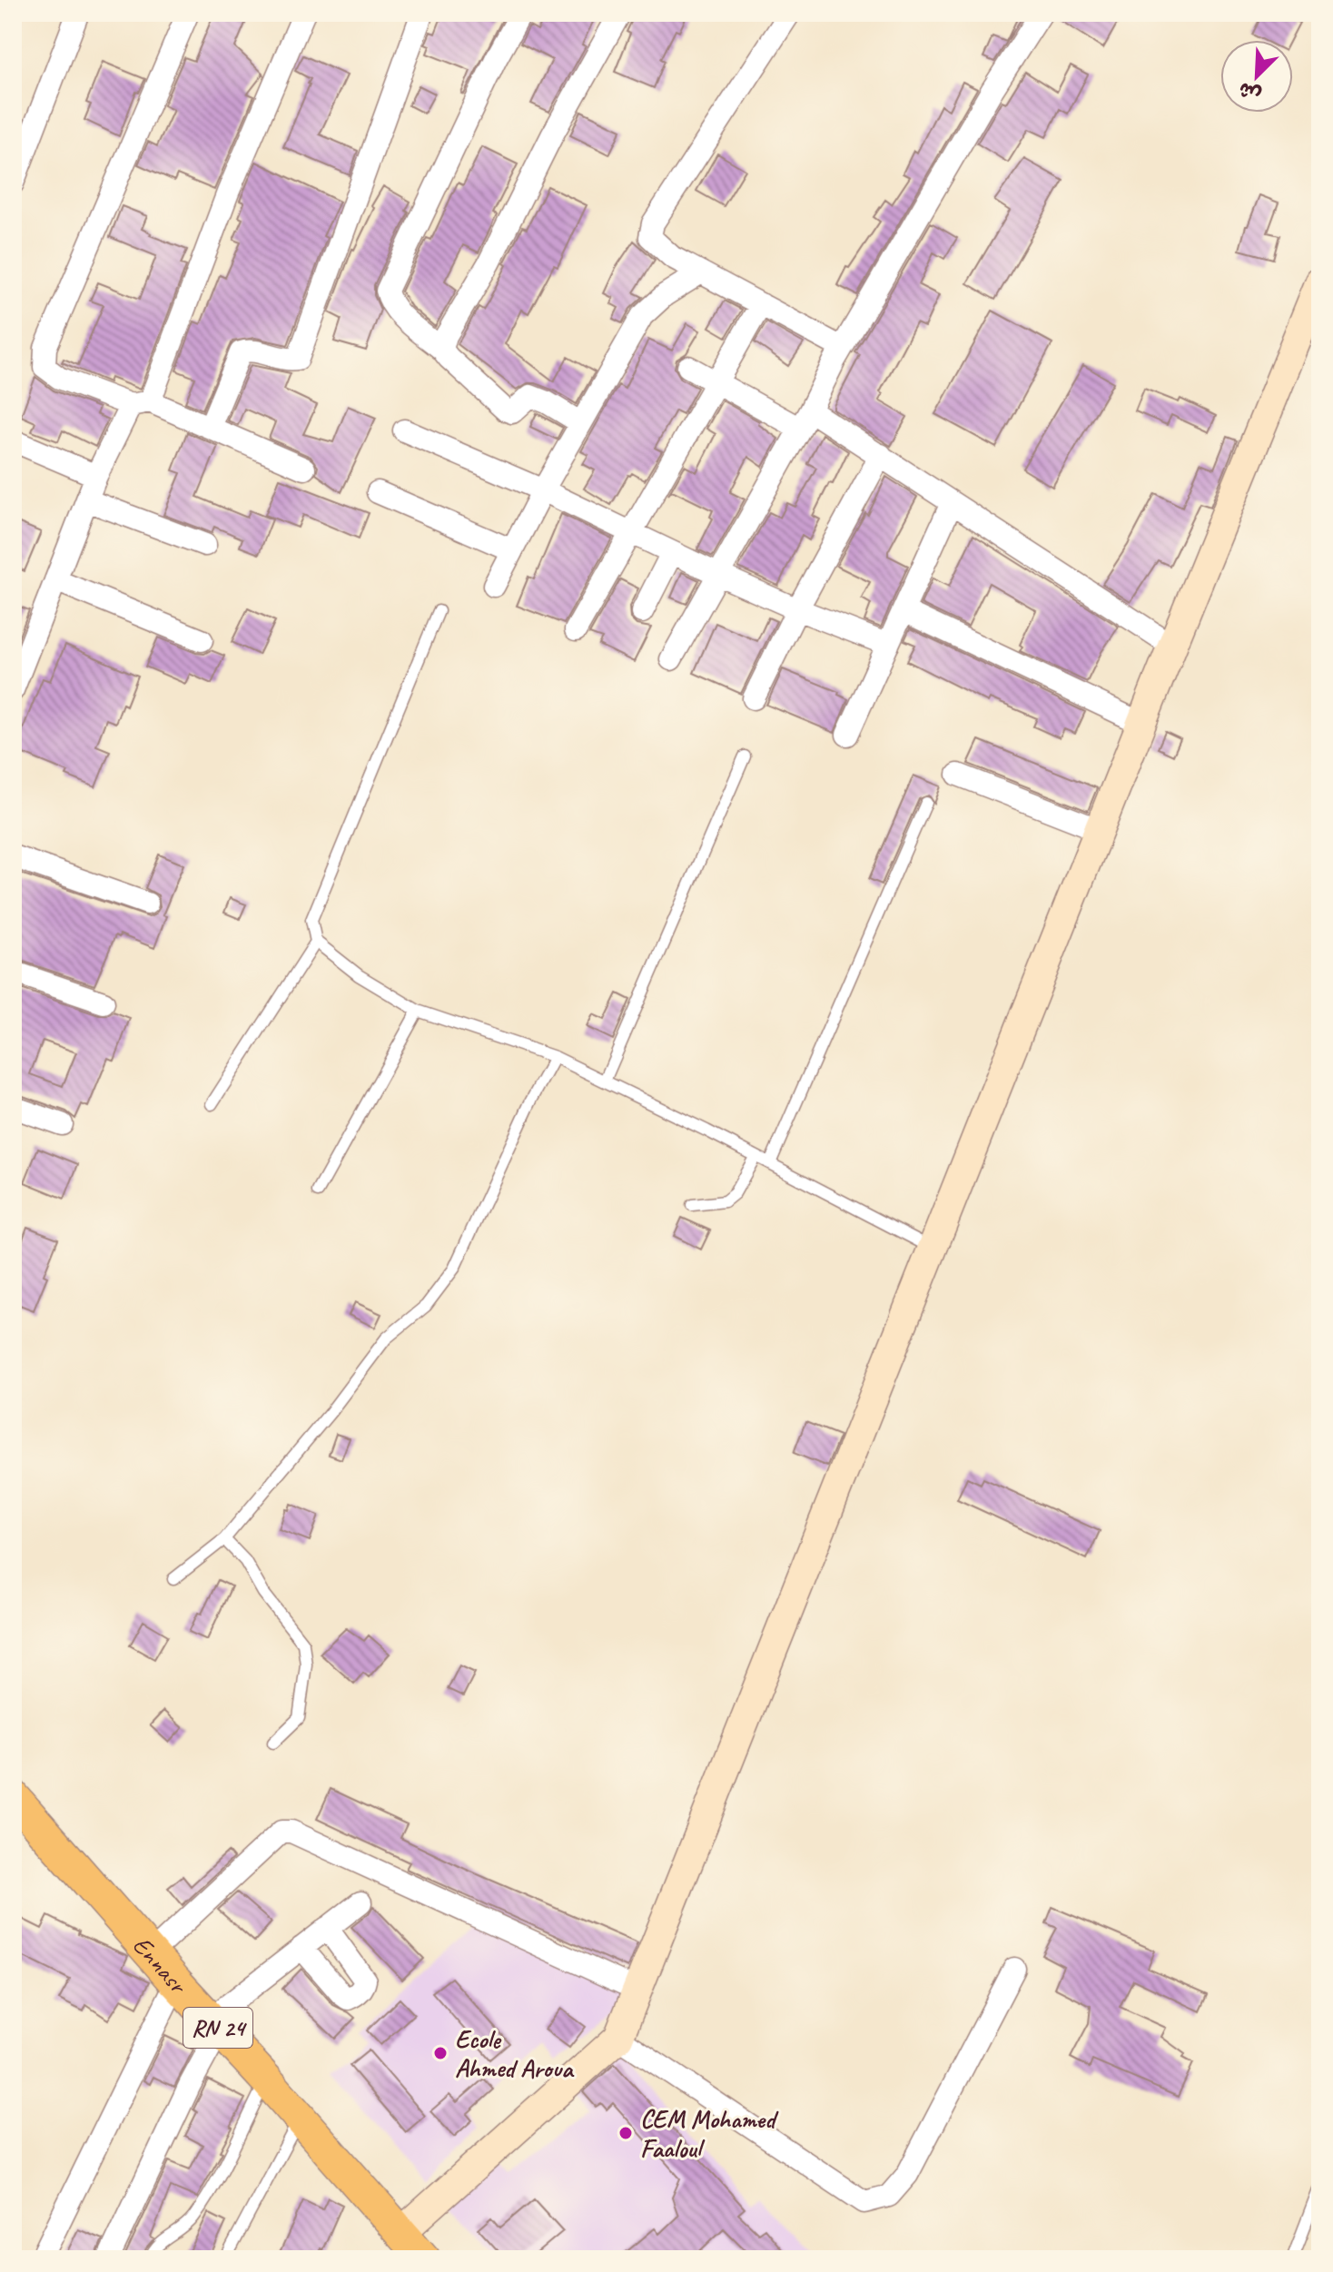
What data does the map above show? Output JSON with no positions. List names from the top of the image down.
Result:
{
  "streets": {
    "main road": ["Ennasr", "RN 24"]
  },
  "places": ["Ecole Ahmed Aroua", "CEM Mohamed Faaloul"],
  "north": "bottom left"
}
